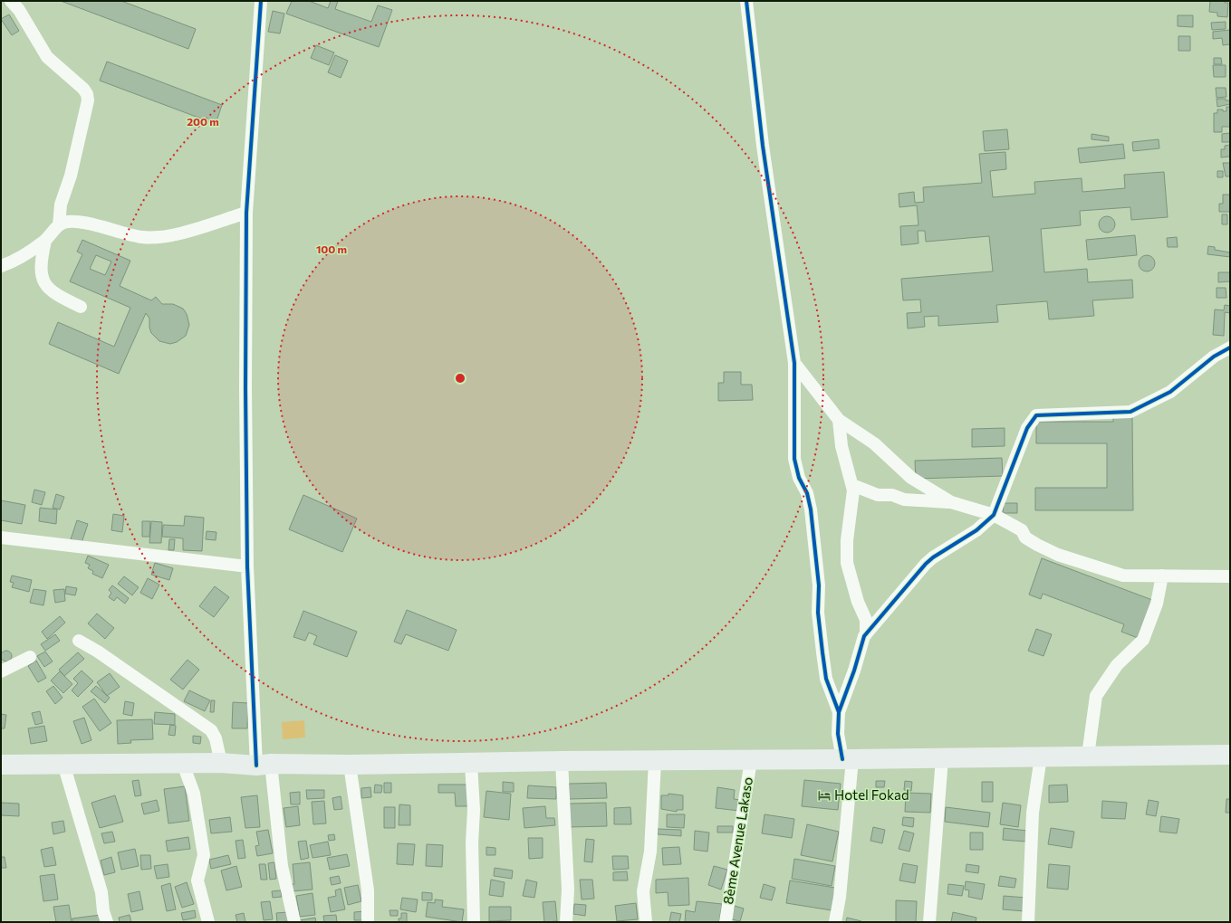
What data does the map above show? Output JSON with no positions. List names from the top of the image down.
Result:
{
  "streets": {
    "street": ["8ème Avenue Lakaso"]
  },
  "places": {
    "hotel": ["Hotel Fokad"]
  },
  "rings": ["200 m", "100 m"]
}
